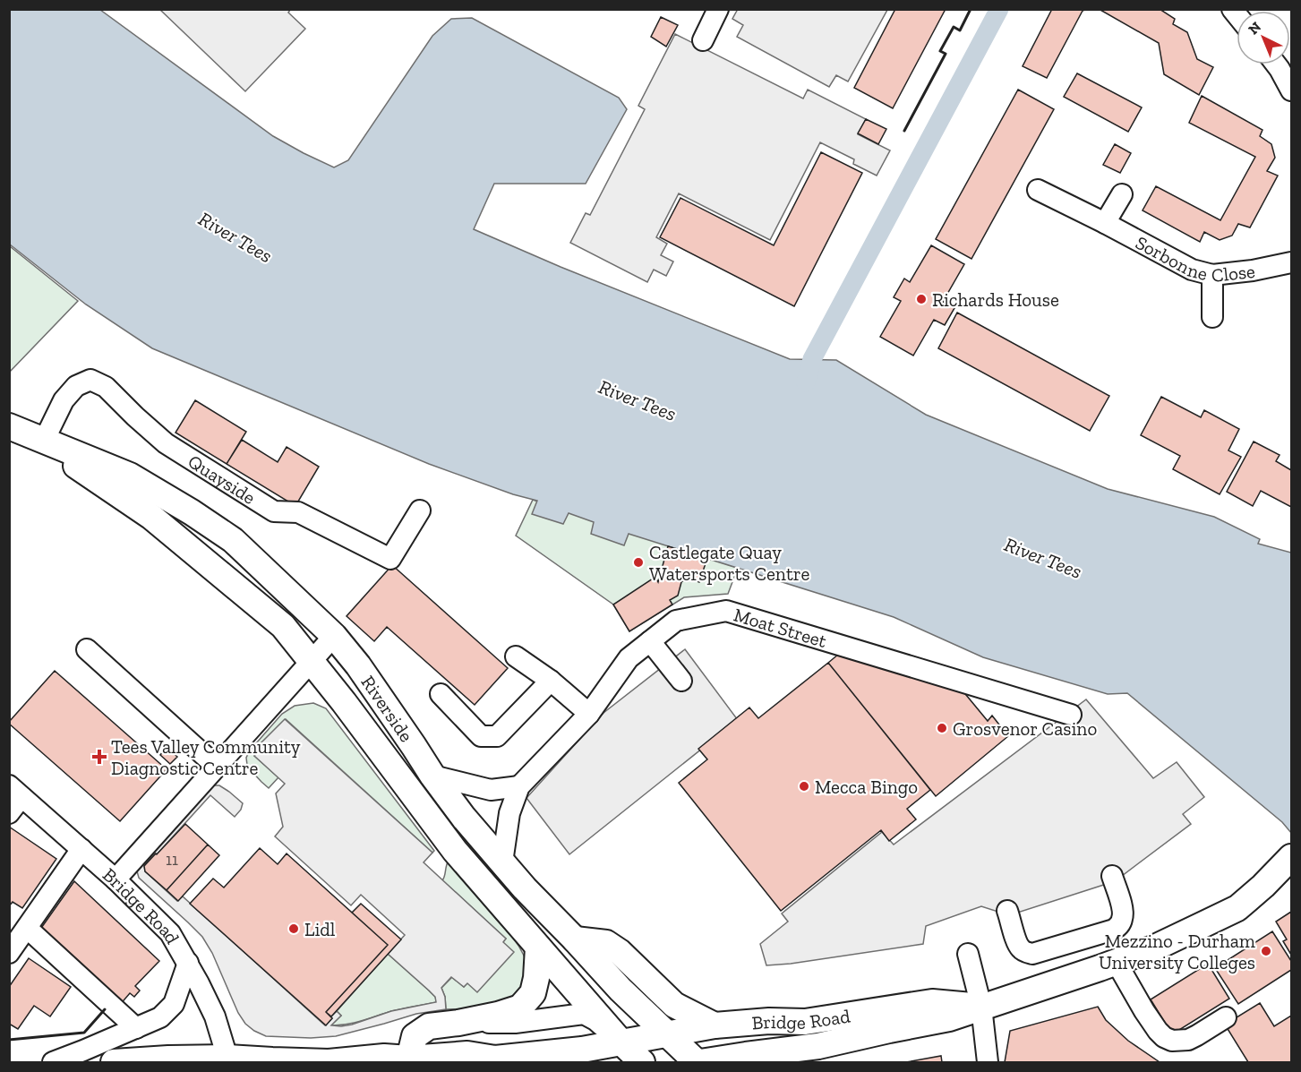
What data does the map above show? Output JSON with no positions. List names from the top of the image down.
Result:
{
  "streets": {
    "main road": ["Riverside", "Bridge Road"],
    "street": ["Sorbonne Close", "Quayside", "Moat Street"]
  },
  "crossings": [
    ["Quayside", "Riverside"],
    ["Moat Street", "Riverside"],
    ["Riverside", "Bridge Road"]
  ],
  "water": ["River Tees"],
  "places": {
    "other": [
      "Richards House",
      "Castlegate Quay Watersports Centre",
      "Grosvenor Casino",
      "Mecca Bingo",
      "Lidl",
      "Mezzino - Durham University Colleges"
    ],
    "health": ["Tees Valley Community Diagnostic Centre"]
  },
  "house_numbers": ["11"],
  "north": "top left"
}
